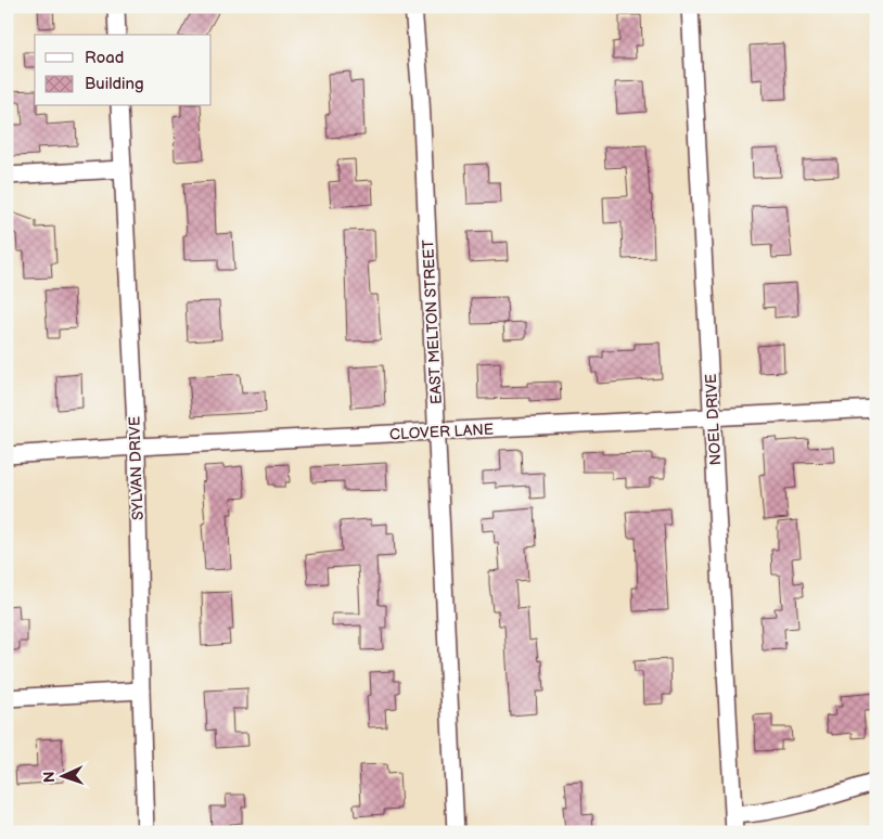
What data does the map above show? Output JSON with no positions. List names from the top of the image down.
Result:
{
  "streets": {
    "street": [
      "EAST MELTON STREET",
      "NOEL DRIVE",
      "CLOVER LANE",
      "SYLVAN DRIVE"
    ]
  },
  "crossings": [
    ["EAST MELTON STREET", "CLOVER LANE"],
    ["NOEL DRIVE", "CLOVER LANE"],
    ["CLOVER LANE", "SYLVAN DRIVE"]
  ],
  "legend": ["Road", "Building"],
  "north": "left"
}
